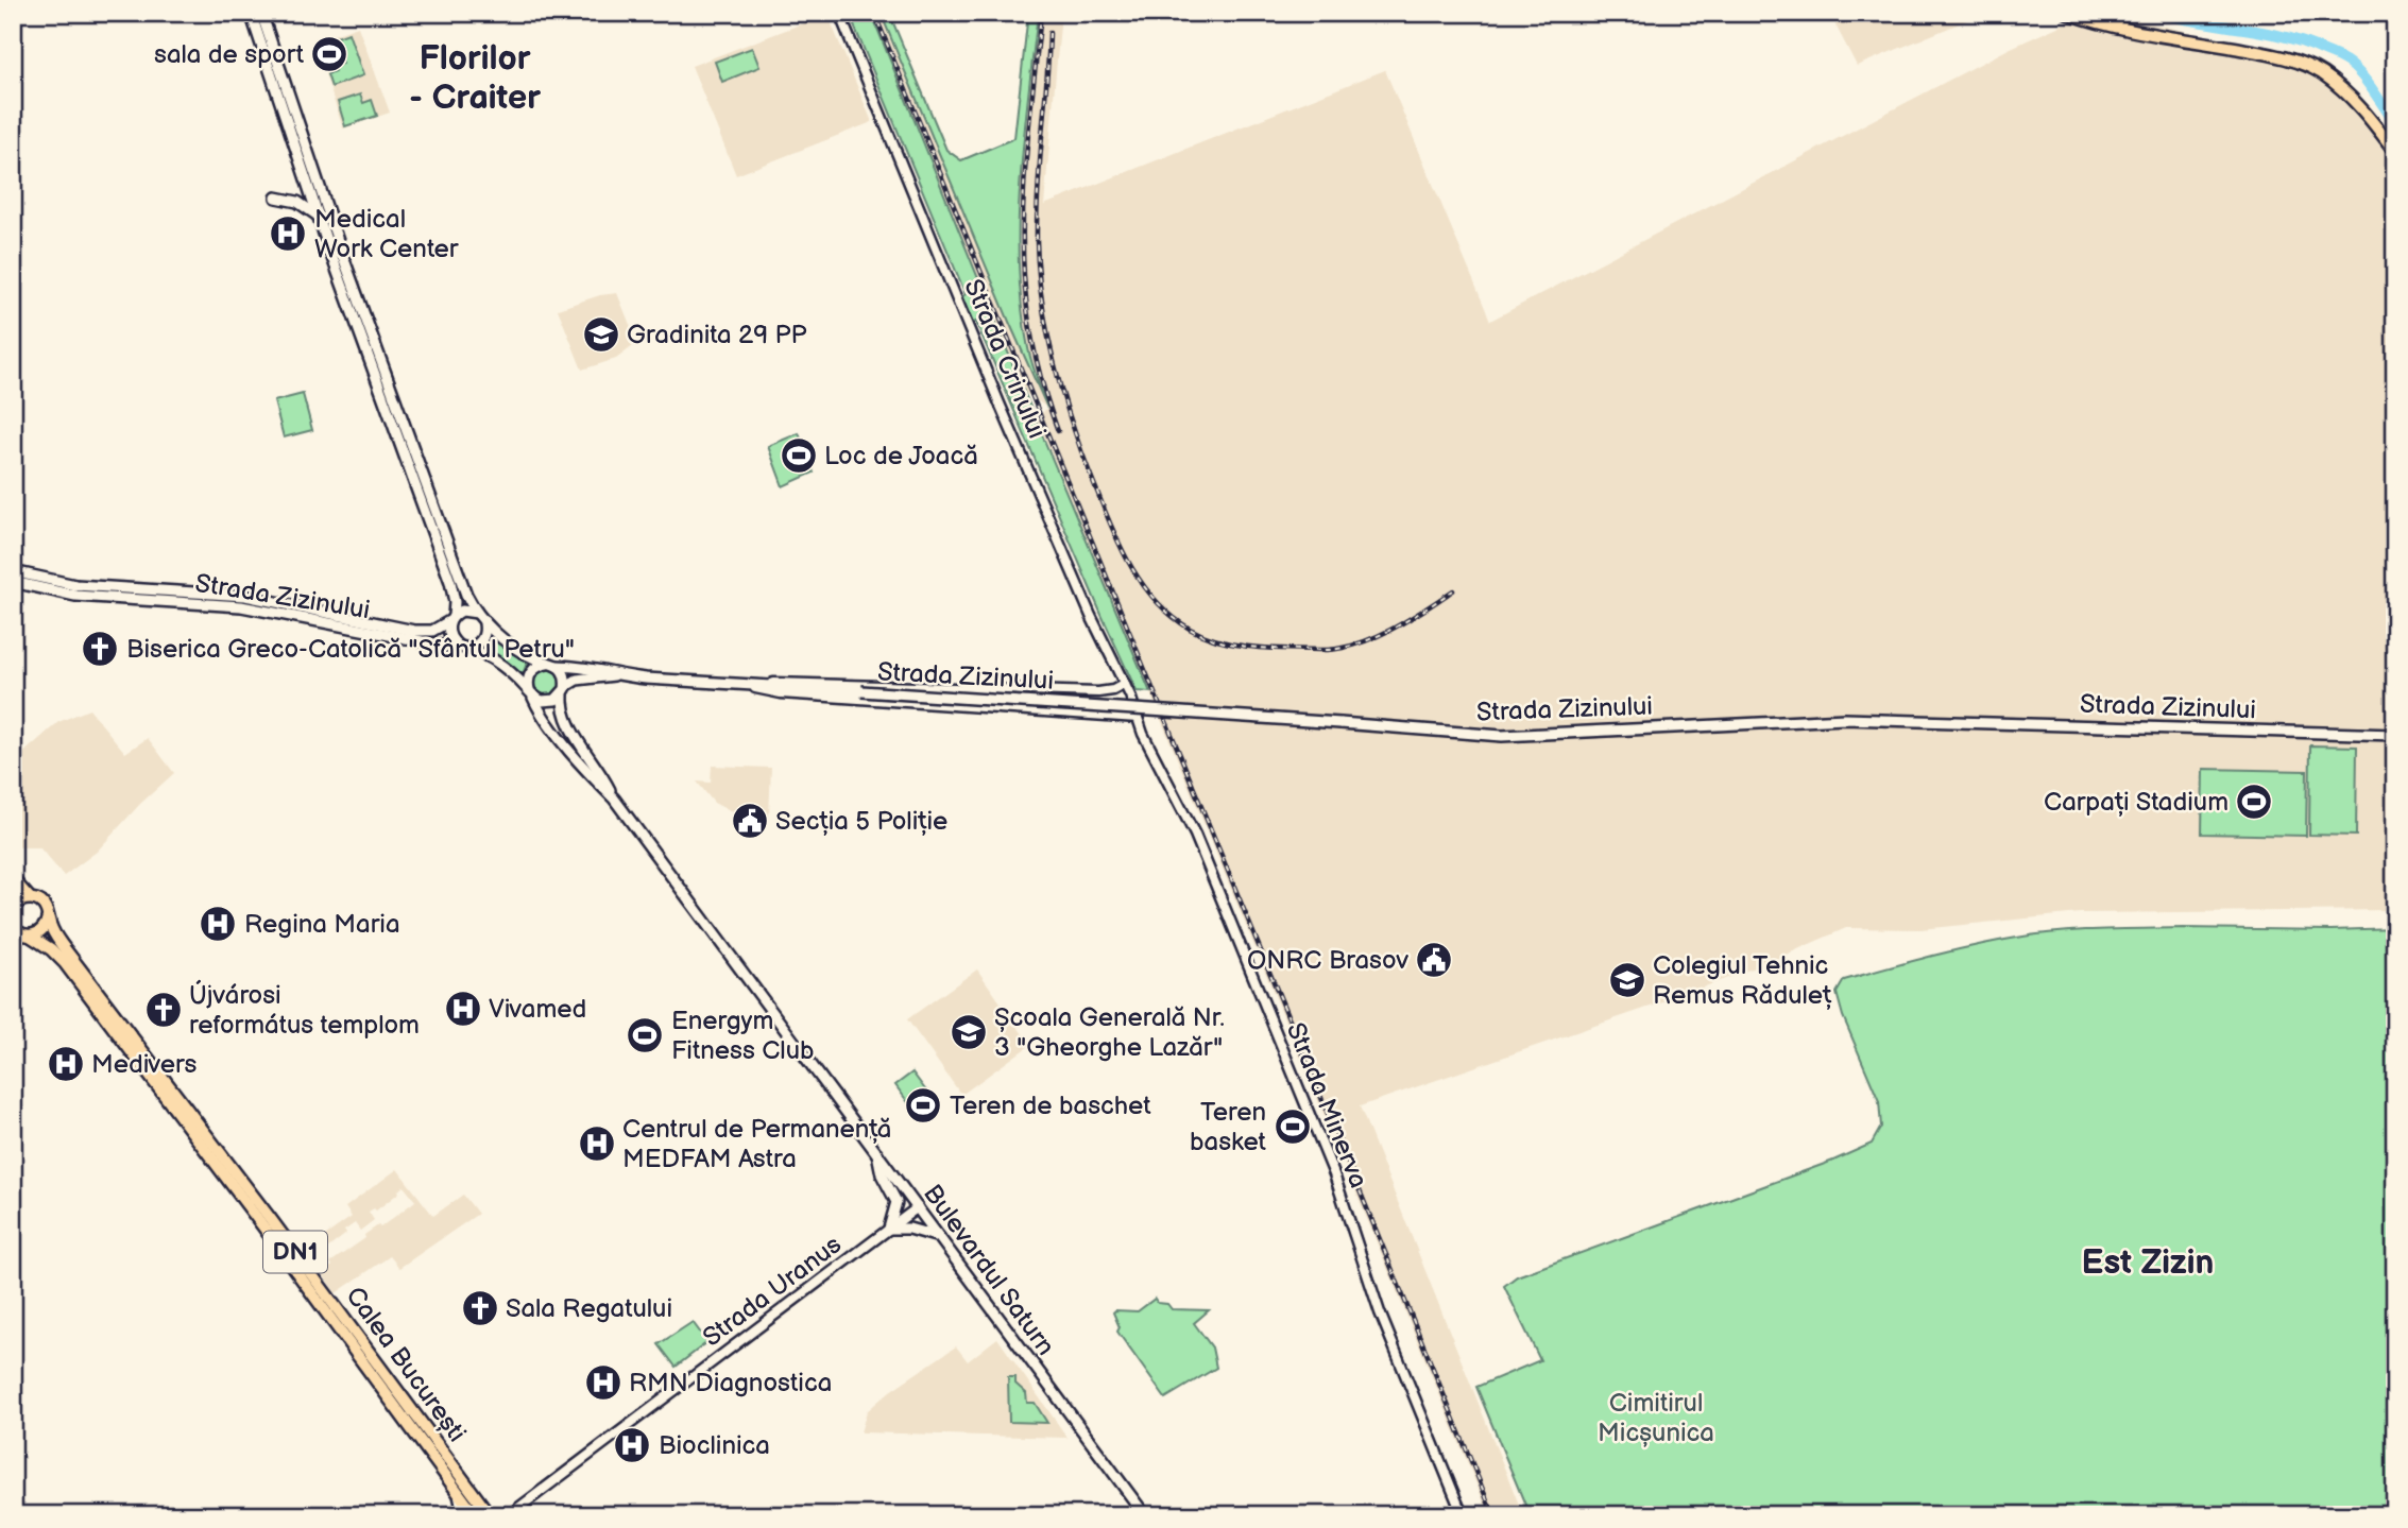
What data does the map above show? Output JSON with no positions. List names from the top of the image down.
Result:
{
  "streets": {
    "main road": [
      "Strada Zizinului",
      "DN1",
      "Bulevardul Saturn",
      "Calea București"
    ],
    "street": ["Strada Crinului", "Strada Minerva", "Strada Uranus"]
  },
  "crossings": [
    ["Strada Crinului", "Strada Zizinului"],
    ["Strada Crinului", "Strada Minerva"],
    ["Strada Zizinului", "Strada Minerva"],
    ["Strada Zizinului", "Bulevardul Saturn"],
    ["DN1", "Calea București"],
    ["Bulevardul Saturn", "Strada Uranus"]
  ],
  "districts": ["Florilor - Craiter", "Est Zizin"],
  "parks": ["Cimitirul Micșunica"],
  "places": {
    "sports": [
      "sala de sport",
      "Loc de Joacă",
      "Carpați Stadium",
      "Energym Fitness Club",
      "Teren de baschet",
      "Teren basket"
    ],
    "hospital": [
      "Medical Work Center",
      "Regina Maria",
      "Vivamed",
      "Medivers",
      "Centrul de Permanență MEDFAM Astra",
      "RMN Diagnostica",
      "Bioclinica"
    ],
    "school or university": ["Gradinita 29 PP", "Colegiul Tehnic Remus Răduleț", "Școala Generală Nr. 3 \"Gheorghe Lazăr\""],
    "church": ["Biserica Greco-Catolică \"Sfântul Petru\"", "Újvárosi református templom", "Sala Regatului"],
    "public building": ["Secția 5 Poliție", "ONRC Brasov"]
  }
}
